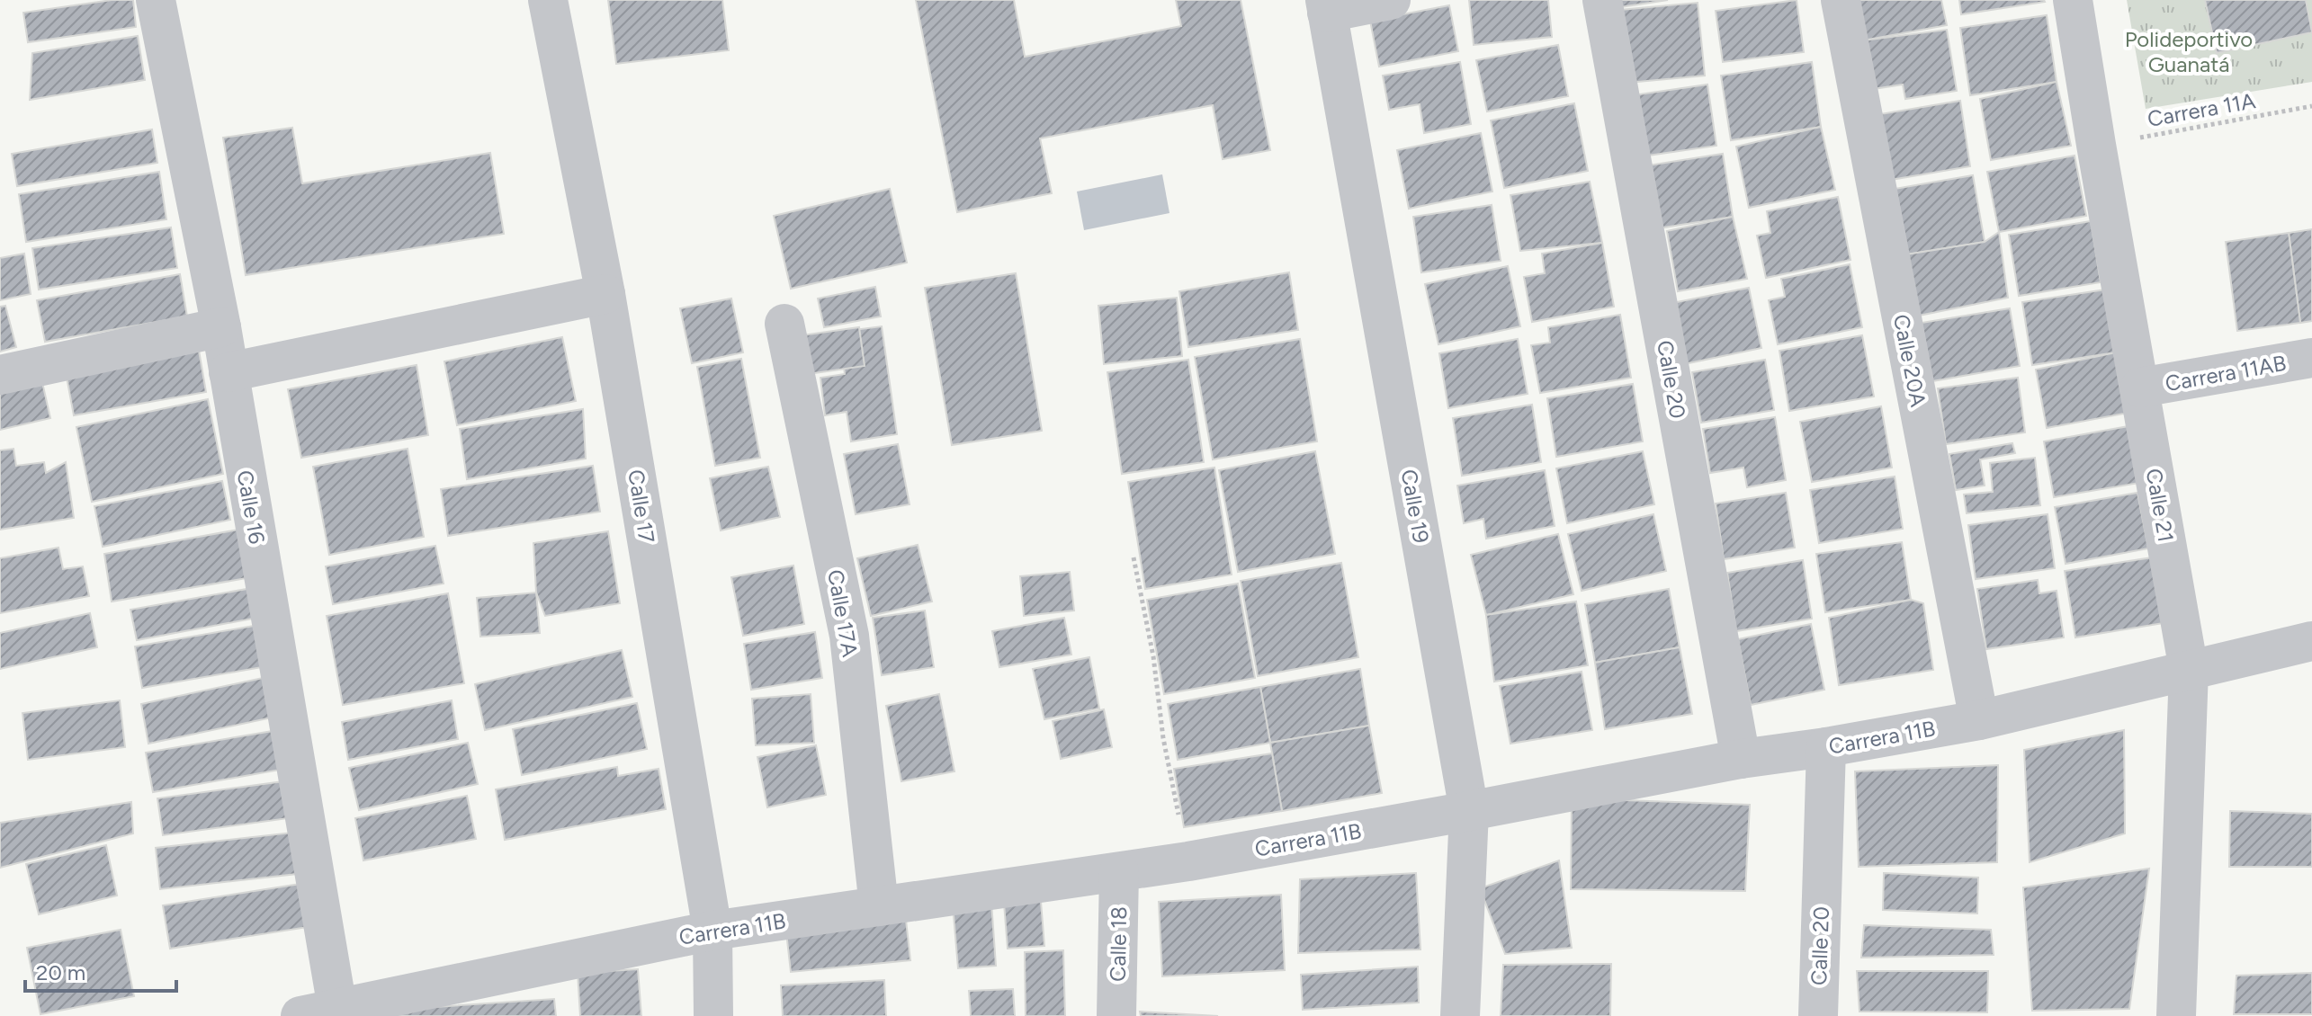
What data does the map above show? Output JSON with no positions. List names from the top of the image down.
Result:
{
  "streets": {
    "street": [
      "Calle 20A",
      "Carrera 11AB",
      "Calle 20",
      "Calle 21",
      "Calle 17",
      "Calle 19",
      "Calle 16",
      "Calle 17A",
      "Carrera 11B",
      "Calle 18"
    ],
    "path": ["Carrera 11A"]
  },
  "crossings": [
    ["Carrera 11A", "Calle 21"],
    ["Calle 20A", "Carrera 11B"],
    ["Carrera 11AB", "Calle 21"],
    ["Calle 20", "Carrera 11B"],
    ["Calle 21", "Carrera 11B"],
    ["Calle 17", "Carrera 11B"],
    ["Calle 19", "Carrera 11B"],
    ["Calle 16", "Carrera 11B"],
    ["Calle 17A", "Carrera 11B"],
    ["Carrera 11B", "Calle 18"]
  ],
  "parks": ["Polideportivo Guanatá"],
  "scale_bar": "20 m"
}
